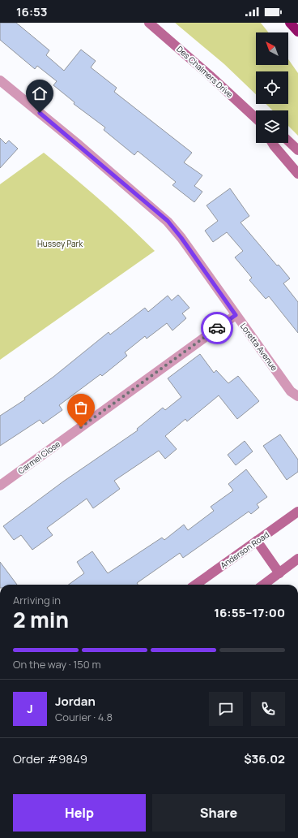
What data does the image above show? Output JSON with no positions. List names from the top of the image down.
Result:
{
  "streets": {
    "street": [
      "Des Chalmers Drive",
      "Loretta Avenue",
      "Carmel Close",
      "Anderson Road"
    ]
  },
  "crossings": [
    ["Loretta Avenue", "Carmel Close"]
  ],
  "parks": ["Hussey Park"],
  "north": "top left",
  "page": {
    "status": "16:53",
    "heading": ["2 min", "Arriving in", "16:55–17:00"],
    "panel": [
      "Jordan",
      "Courier · 4.8",
      "Order #9849",
      "$36.02"
    ],
    "bar": "On the way · 150 m",
    "round": "J",
    "buttons": ["Help", "Share"]
  }
}
